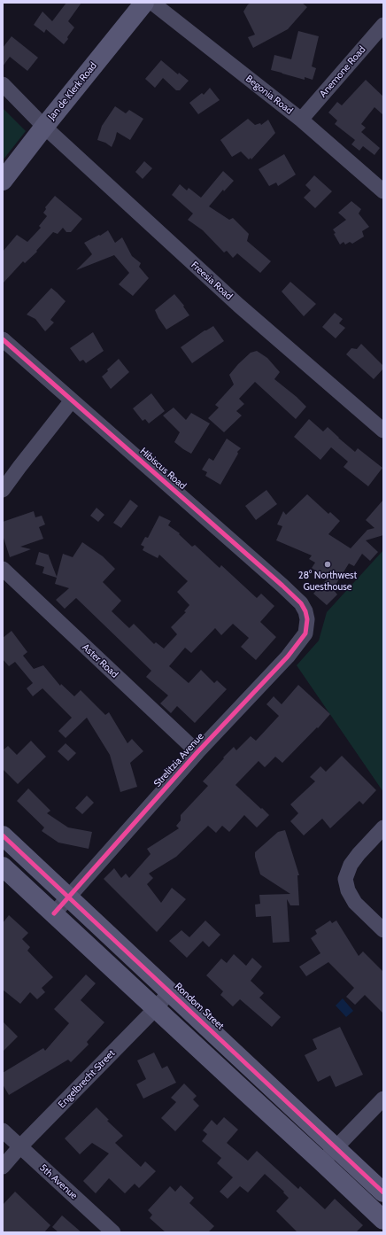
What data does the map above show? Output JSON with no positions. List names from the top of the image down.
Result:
{
  "streets": {
    "street": [
      "Anemone Road",
      "Jan de Klerk Road",
      "Begonia Road",
      "Freesia Road",
      "Hibiscus Road",
      "Aster Road",
      "Strelitzia Avenue",
      "Rondom Street",
      "Engelbrecht Street",
      "5th Avenue"
    ]
  },
  "crossings": [
    ["Anemone Road", "Begonia Road"],
    ["Jan de Klerk Road", "Freesia Road"],
    ["Hibiscus Road", "Strelitzia Avenue"],
    ["Aster Road", "Strelitzia Avenue"],
    ["Strelitzia Avenue", "Rondom Street"],
    ["Rondom Street", "Engelbrecht Street"],
    ["Engelbrecht Street", "5th Avenue"]
  ],
  "places": ["28° Northwest Guesthouse"]
}
